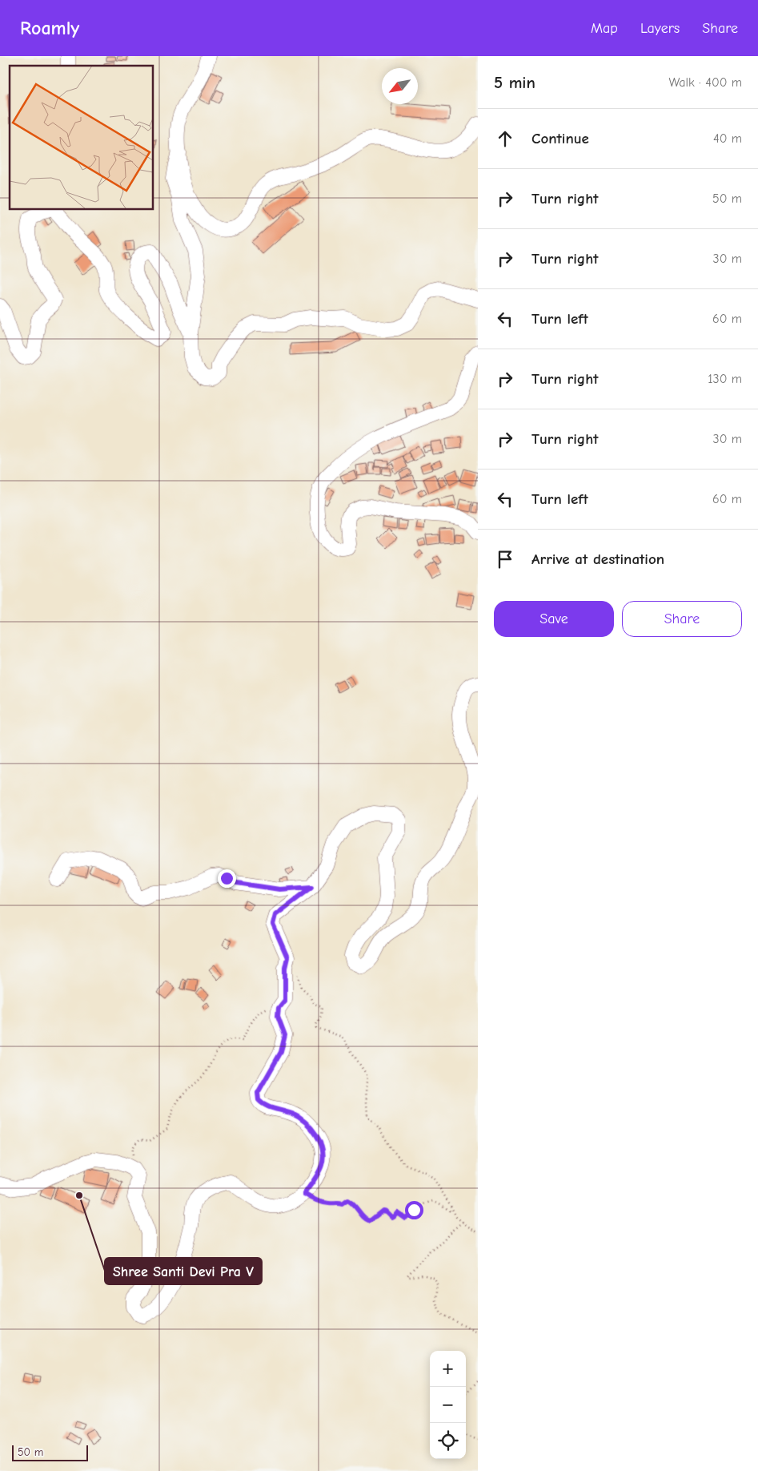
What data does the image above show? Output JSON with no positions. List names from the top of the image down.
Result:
{
  "places": ["Shree Santi Devi Pra V"],
  "scale_bar": "50 m",
  "north": "bottom left",
  "page": {
    "header": "Roamly",
    "nav": ["Map", "Layers", "Share"],
    "heading": ["5 min", "Walk · 400 m"],
    "list": [
      ["Continue", "40 m"],
      ["Turn right", "50 m"],
      ["Turn right", "30 m"],
      ["Turn left", "60 m"],
      ["Turn right", "130 m"],
      ["Turn right", "30 m"],
      ["Turn left", "60 m"],
      "Arrive at destination"
    ],
    "buttons": ["Save", "Share"],
    "map_buttons": ["+", "−"],
    "scale": "50 m"
  }
}
